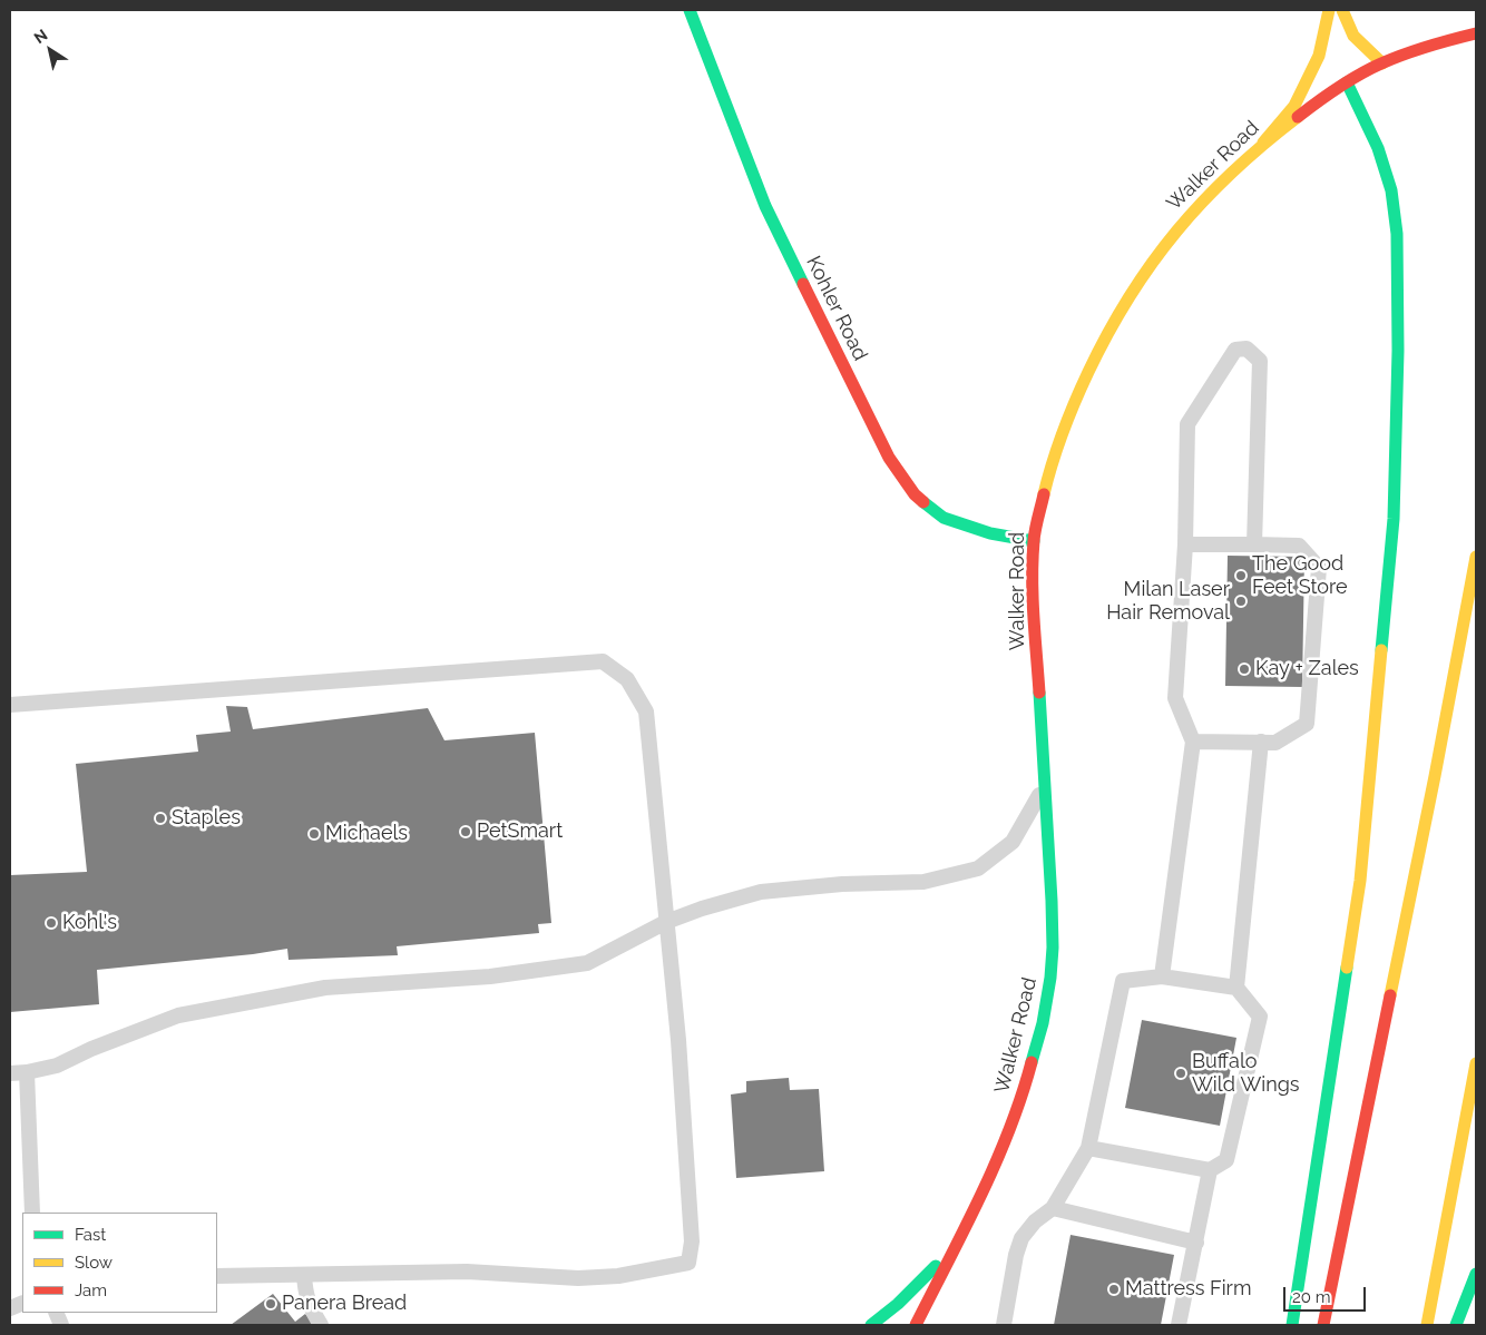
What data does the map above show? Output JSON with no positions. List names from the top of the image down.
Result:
{
  "streets": {
    "main road": ["Walker Road", "Kohler Road"]
  },
  "crossings": [
    ["Walker Road", "Kohler Road"]
  ],
  "places": [
    "The Good Feet Store",
    "Milan Laser Hair Removal",
    "Kay + Zales",
    "Staples",
    "PetSmart",
    "Michaels",
    "Kohl's",
    "Buffalo Wild Wings",
    "Mattress Firm",
    "Panera Bread"
  ],
  "legend": ["Fast", "Slow", "Jam"],
  "scale_bar": "20 m",
  "north": "top left"
}
